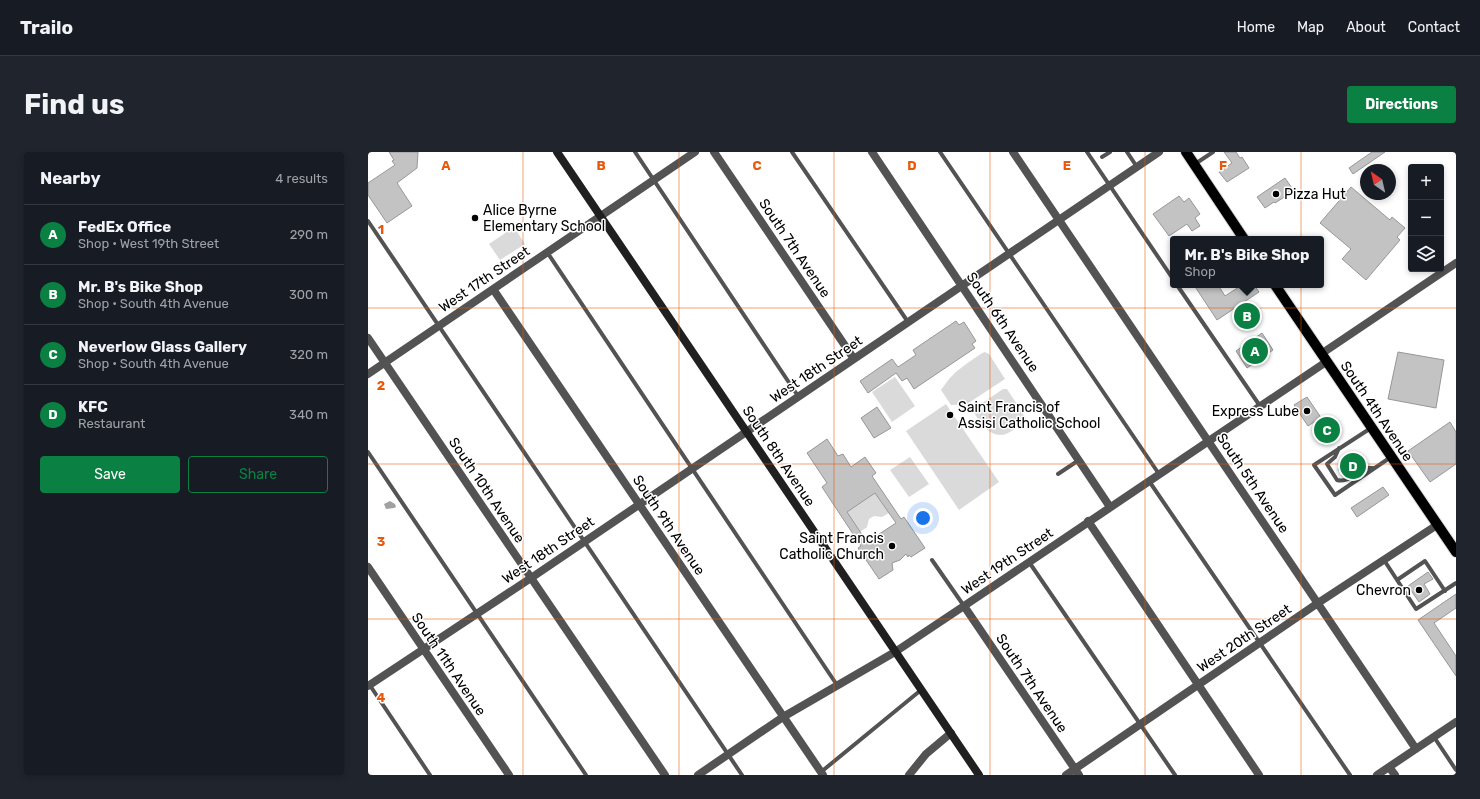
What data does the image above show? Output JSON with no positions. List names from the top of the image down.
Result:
{
  "streets": {
    "main road": ["South 4th Avenue"],
    "street": [
      "South 7th Avenue",
      "West 17th Street",
      "South 6th Avenue",
      "West 18th Street",
      "South 8th Avenue",
      "South 5th Avenue",
      "South 10th Avenue",
      "South 9th Avenue",
      "West 19th Street",
      "West 20th Street",
      "South 11th Avenue"
    ]
  },
  "crossings": [
    ["South 7th Avenue", "West 18th Street"],
    ["South 7th Avenue", "West 19th Street"],
    ["South 7th Avenue", "West 20th Street"],
    ["West 17th Street", "South 8th Avenue"],
    ["West 17th Street", "South 10th Avenue"],
    ["West 17th Street", "South 9th Avenue"],
    ["South 6th Avenue", "West 18th Street"],
    ["South 6th Avenue", "West 19th Street"],
    ["West 18th Street", "South 8th Avenue"],
    ["West 18th Street", "South 5th Avenue"],
    ["West 18th Street", "South 10th Avenue"],
    ["West 18th Street", "South 9th Avenue"],
    ["West 18th Street", "South 11th Avenue"],
    ["South 4th Avenue", "West 19th Street"],
    ["South 4th Avenue", "West 20th Street"],
    ["South 8th Avenue", "West 19th Street"],
    ["South 5th Avenue", "West 19th Street"],
    ["South 5th Avenue", "West 20th Street"],
    ["South 9th Avenue", "West 19th Street"]
  ],
  "places": [
    "Pizza Hut",
    "Alice Byrne Elementary School",
    "Express Lube",
    "Saint Francis of Assisi Catholic School",
    "Saint Francis Catholic Church",
    "Chevron"
  ],
  "north": "top left",
  "page": {
    "header": "Trailo",
    "nav": [
      "Home",
      "Map",
      "About",
      "Contact"
    ],
    "buttons": [
      "Directions",
      ["Save", "Share"]
    ],
    "title": "Find us",
    "heading": ["Nearby", "4 results"],
    "map_buttons": ["+", "−"],
    "list": [
      {
        "mark": "A",
        "name": "FedEx Office",
        "note": "Shop · West 19th Street",
        "value": "290 m"
      },
      {
        "mark": "B",
        "name": "Mr. B's Bike Shop",
        "note": "Shop · South 4th Avenue",
        "value": "300 m"
      },
      {
        "mark": "C",
        "name": "Neverlow Glass Gallery",
        "note": "Shop · South 4th Avenue",
        "value": "320 m"
      },
      {
        "mark": "D",
        "name": "KFC",
        "note": "Restaurant",
        "value": "340 m"
      }
    ],
    "popup": ["Mr. B's Bike Shop", "Shop"],
    "pins": [
      "B",
      "A",
      "C",
      "D"
    ]
  },
  "grid": {
    "columns": [
      "A",
      "B",
      "C",
      "D",
      "E",
      "F"
    ],
    "rows": [
      "1",
      "2",
      "3",
      "4"
    ]
  }
}
